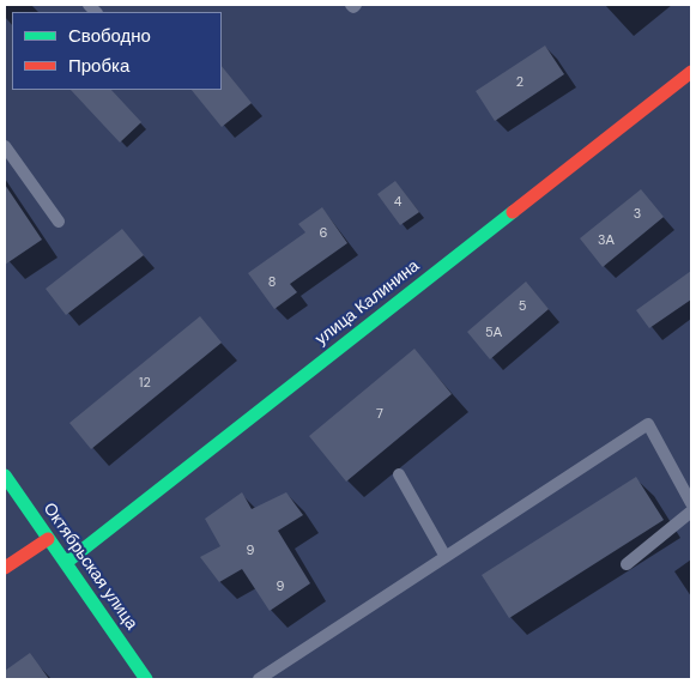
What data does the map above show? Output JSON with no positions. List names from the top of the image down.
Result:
{
  "streets": {
    "street": ["улица Калинина", "Октябрьская улица"]
  },
  "crossings": [
    ["улица Калинина", "Октябрьская улица"]
  ],
  "house_numbers": [
    "2",
    "4",
    "3",
    "6",
    "3А",
    "8",
    "5",
    "5А",
    "12",
    "7",
    "9",
    "9"
  ],
  "legend": ["Свободно", "Пробка"]
}
